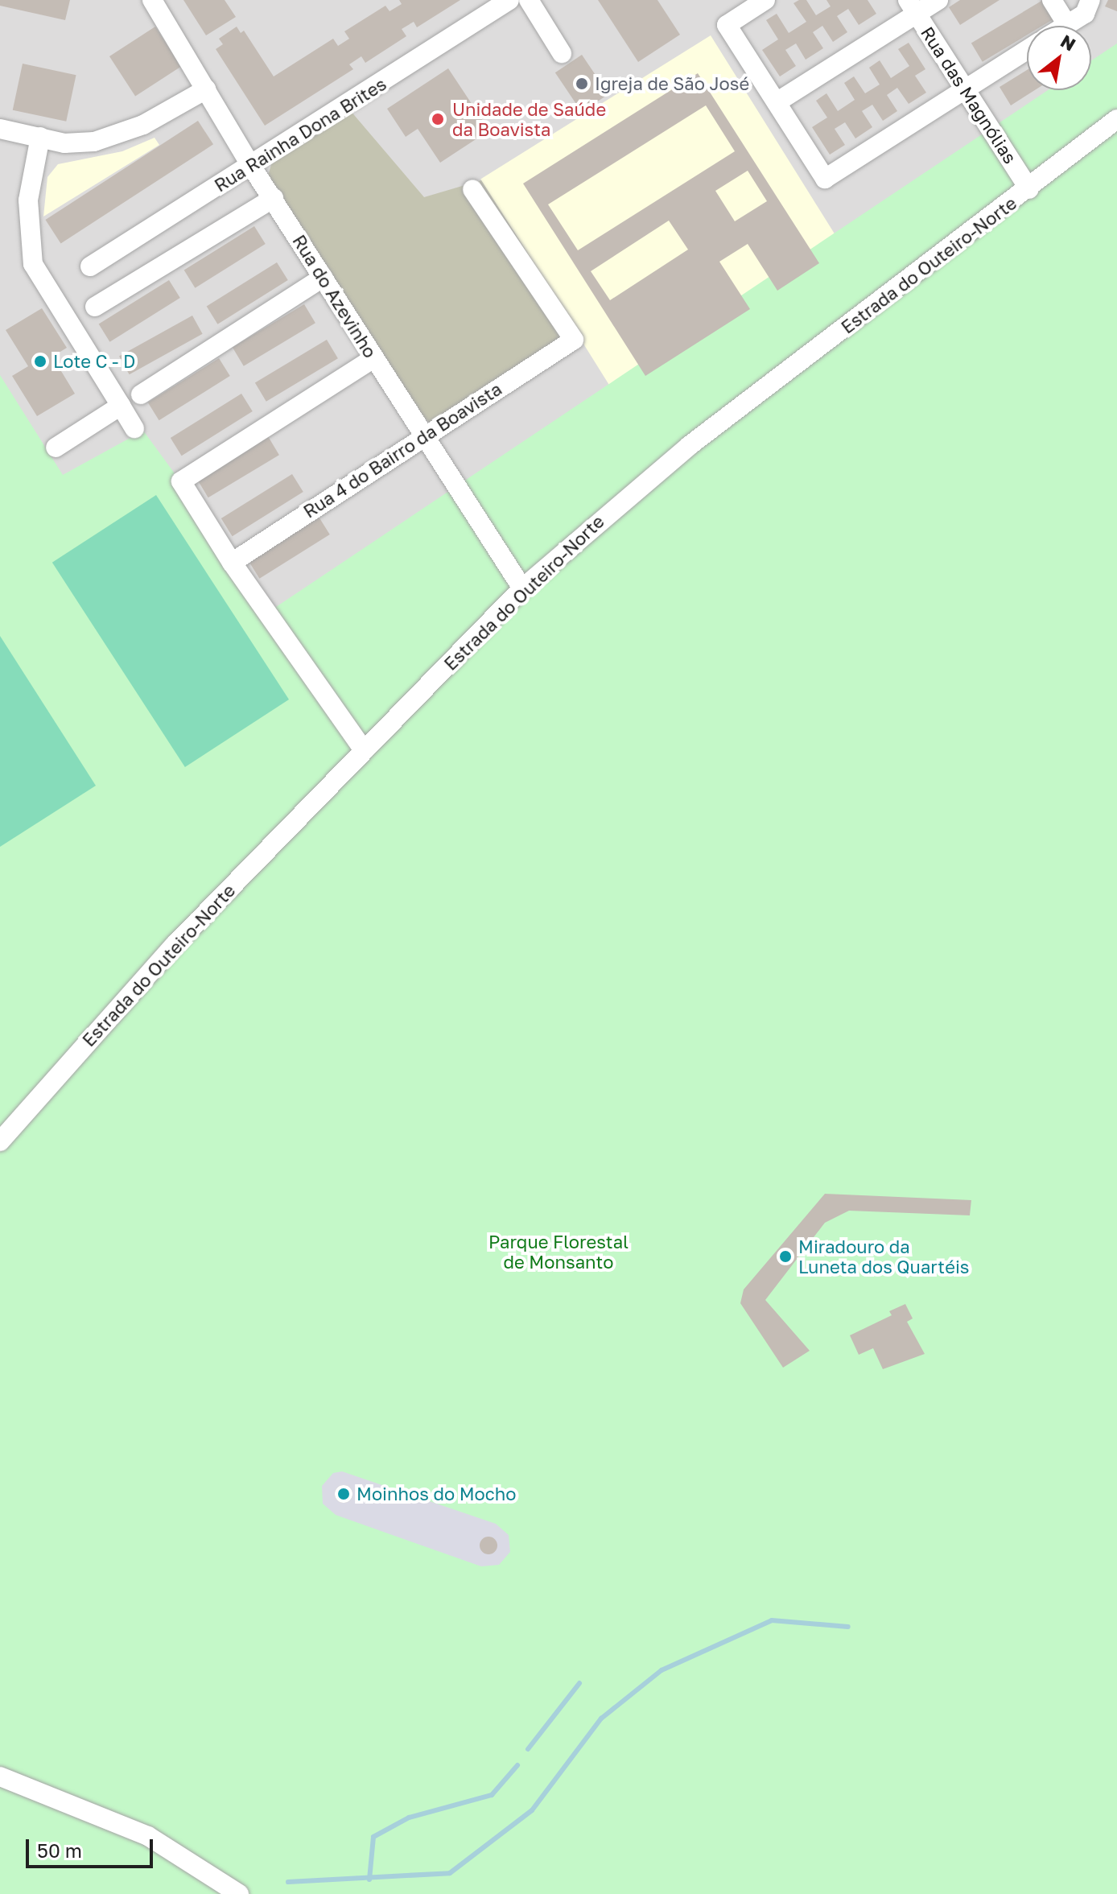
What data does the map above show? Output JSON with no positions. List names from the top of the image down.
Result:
{
  "streets": {
    "street": [
      "Rua das Magnólias",
      "Rua Rainha Dona Brites",
      "Estrada do Outeiro-Norte",
      "Rua do Azevinho",
      "Rua 4 do Bairro da Boavista"
    ]
  },
  "crossings": [
    ["Rua das Magnólias", "Estrada do Outeiro-Norte"],
    ["Rua Rainha Dona Brites", "Rua do Azevinho"],
    ["Estrada do Outeiro-Norte", "Rua do Azevinho"],
    ["Rua do Azevinho", "Rua 4 do Bairro da Boavista"]
  ],
  "parks": ["Parque Florestal de Monsanto"],
  "places": [
    "Igreja de São José",
    "Unidade de Saúde da Boavista",
    "Lote C - D",
    "Miradouro da Luneta dos Quartéis",
    "Moinhos do Mocho"
  ],
  "scale_bar": "50 m",
  "north": "top right"
}
